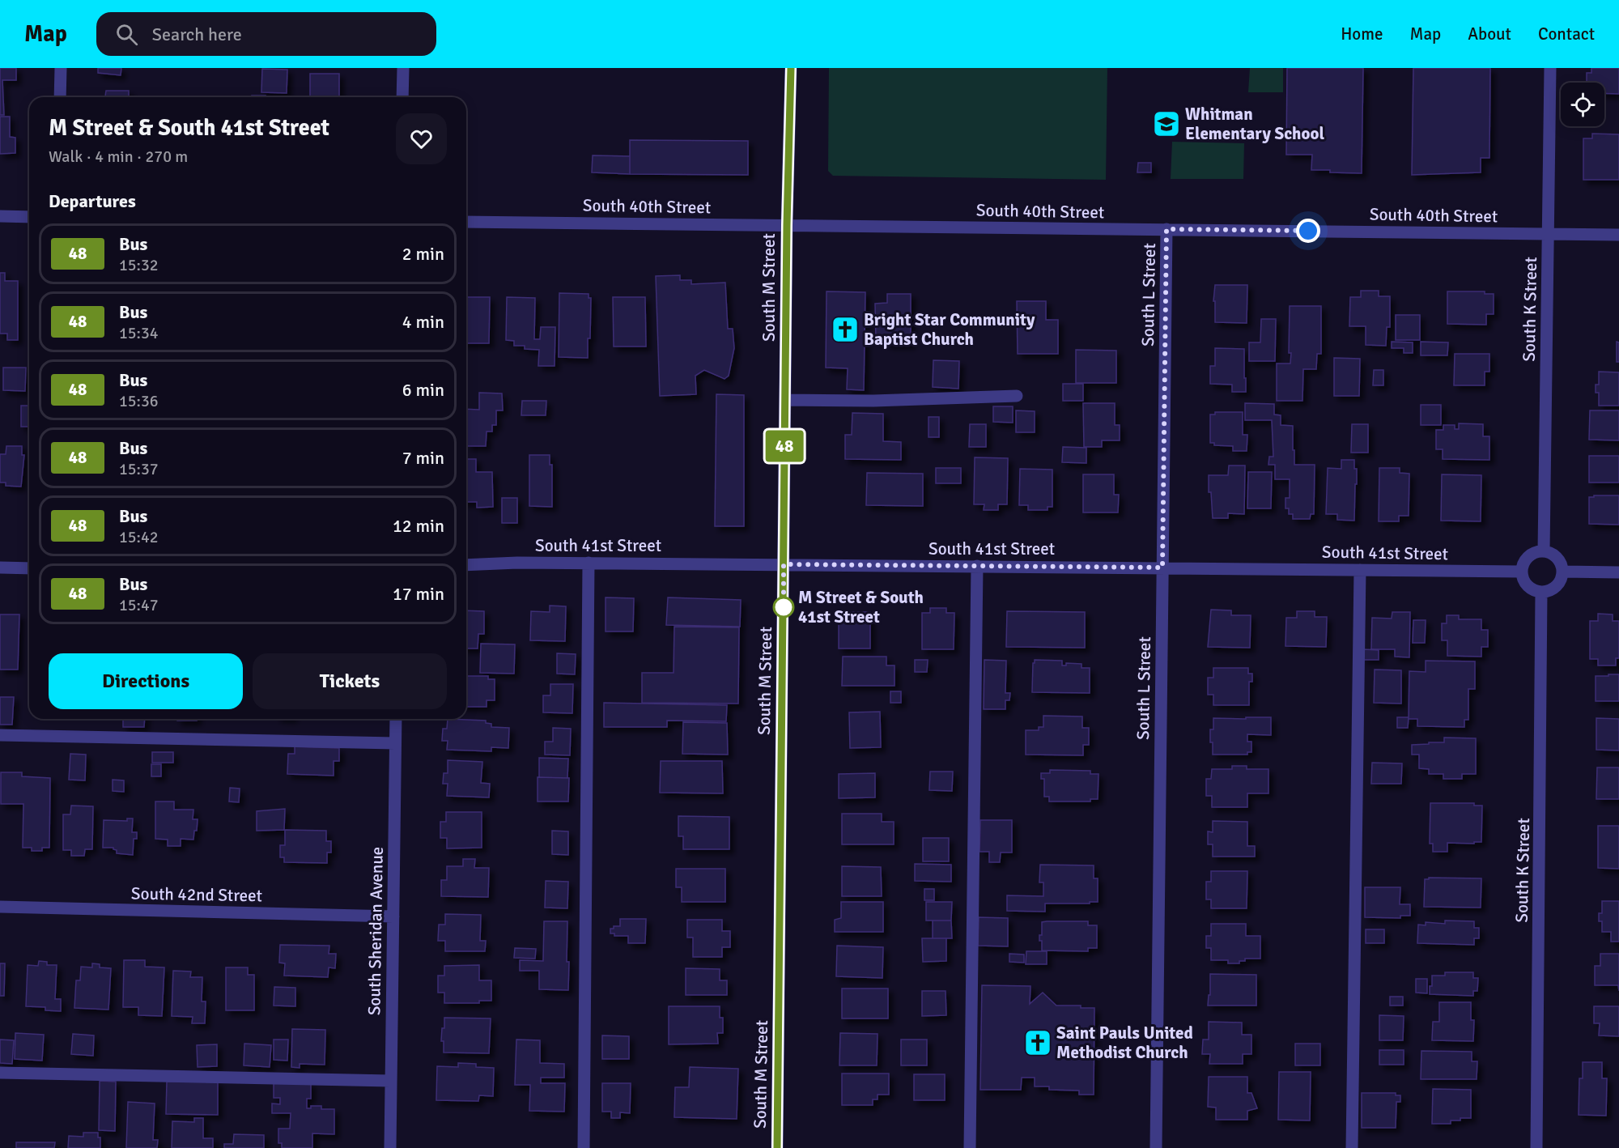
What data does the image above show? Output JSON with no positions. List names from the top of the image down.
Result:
{
  "streets": {
    "street": [
      "South 40th Street",
      "South M Street",
      "South L Street",
      "South K Street",
      "South 41st Street",
      "South 42nd Street",
      "South Sheridan Avenue"
    ]
  },
  "crossings": [
    ["South 40th Street", "South M Street"],
    ["South 40th Street", "South L Street"],
    ["South 40th Street", "South K Street"],
    ["South M Street", "South 41st Street"],
    ["South L Street", "South 41st Street"],
    ["South K Street", "South 41st Street"],
    ["South 42nd Street", "South Sheridan Avenue"]
  ],
  "places": {
    "school or university": ["Whitman Elementary School"],
    "church": ["Bright Star Community Baptist Church", "Saint Pauls United Methodist Church"],
    "other": ["M Street & South 41st Street"]
  },
  "lines": ["bus line 48"],
  "page": {
    "header": "Map",
    "search": "Search here",
    "nav": [
      "Home",
      "Map",
      "About",
      "Contact"
    ],
    "on_map": "48",
    "heading": [
      ["M Street & South 41st Street", "Walk · 4 min · 270 m"],
      "Departures"
    ],
    "list": [
      {
        "mark": "48",
        "name": "Bus",
        "note": "15:32",
        "value": "2 min"
      },
      {
        "mark": "48",
        "name": "Bus",
        "note": "15:34",
        "value": "4 min"
      },
      {
        "mark": "48",
        "name": "Bus",
        "note": "15:36",
        "value": "6 min"
      },
      {
        "mark": "48",
        "name": "Bus",
        "note": "15:37",
        "value": "7 min"
      },
      {
        "mark": "48",
        "name": "Bus",
        "note": "15:42",
        "value": "12 min"
      },
      {
        "mark": "48",
        "name": "Bus",
        "note": "15:47",
        "value": "17 min"
      }
    ],
    "buttons": ["Directions", "Tickets"]
  }
}
